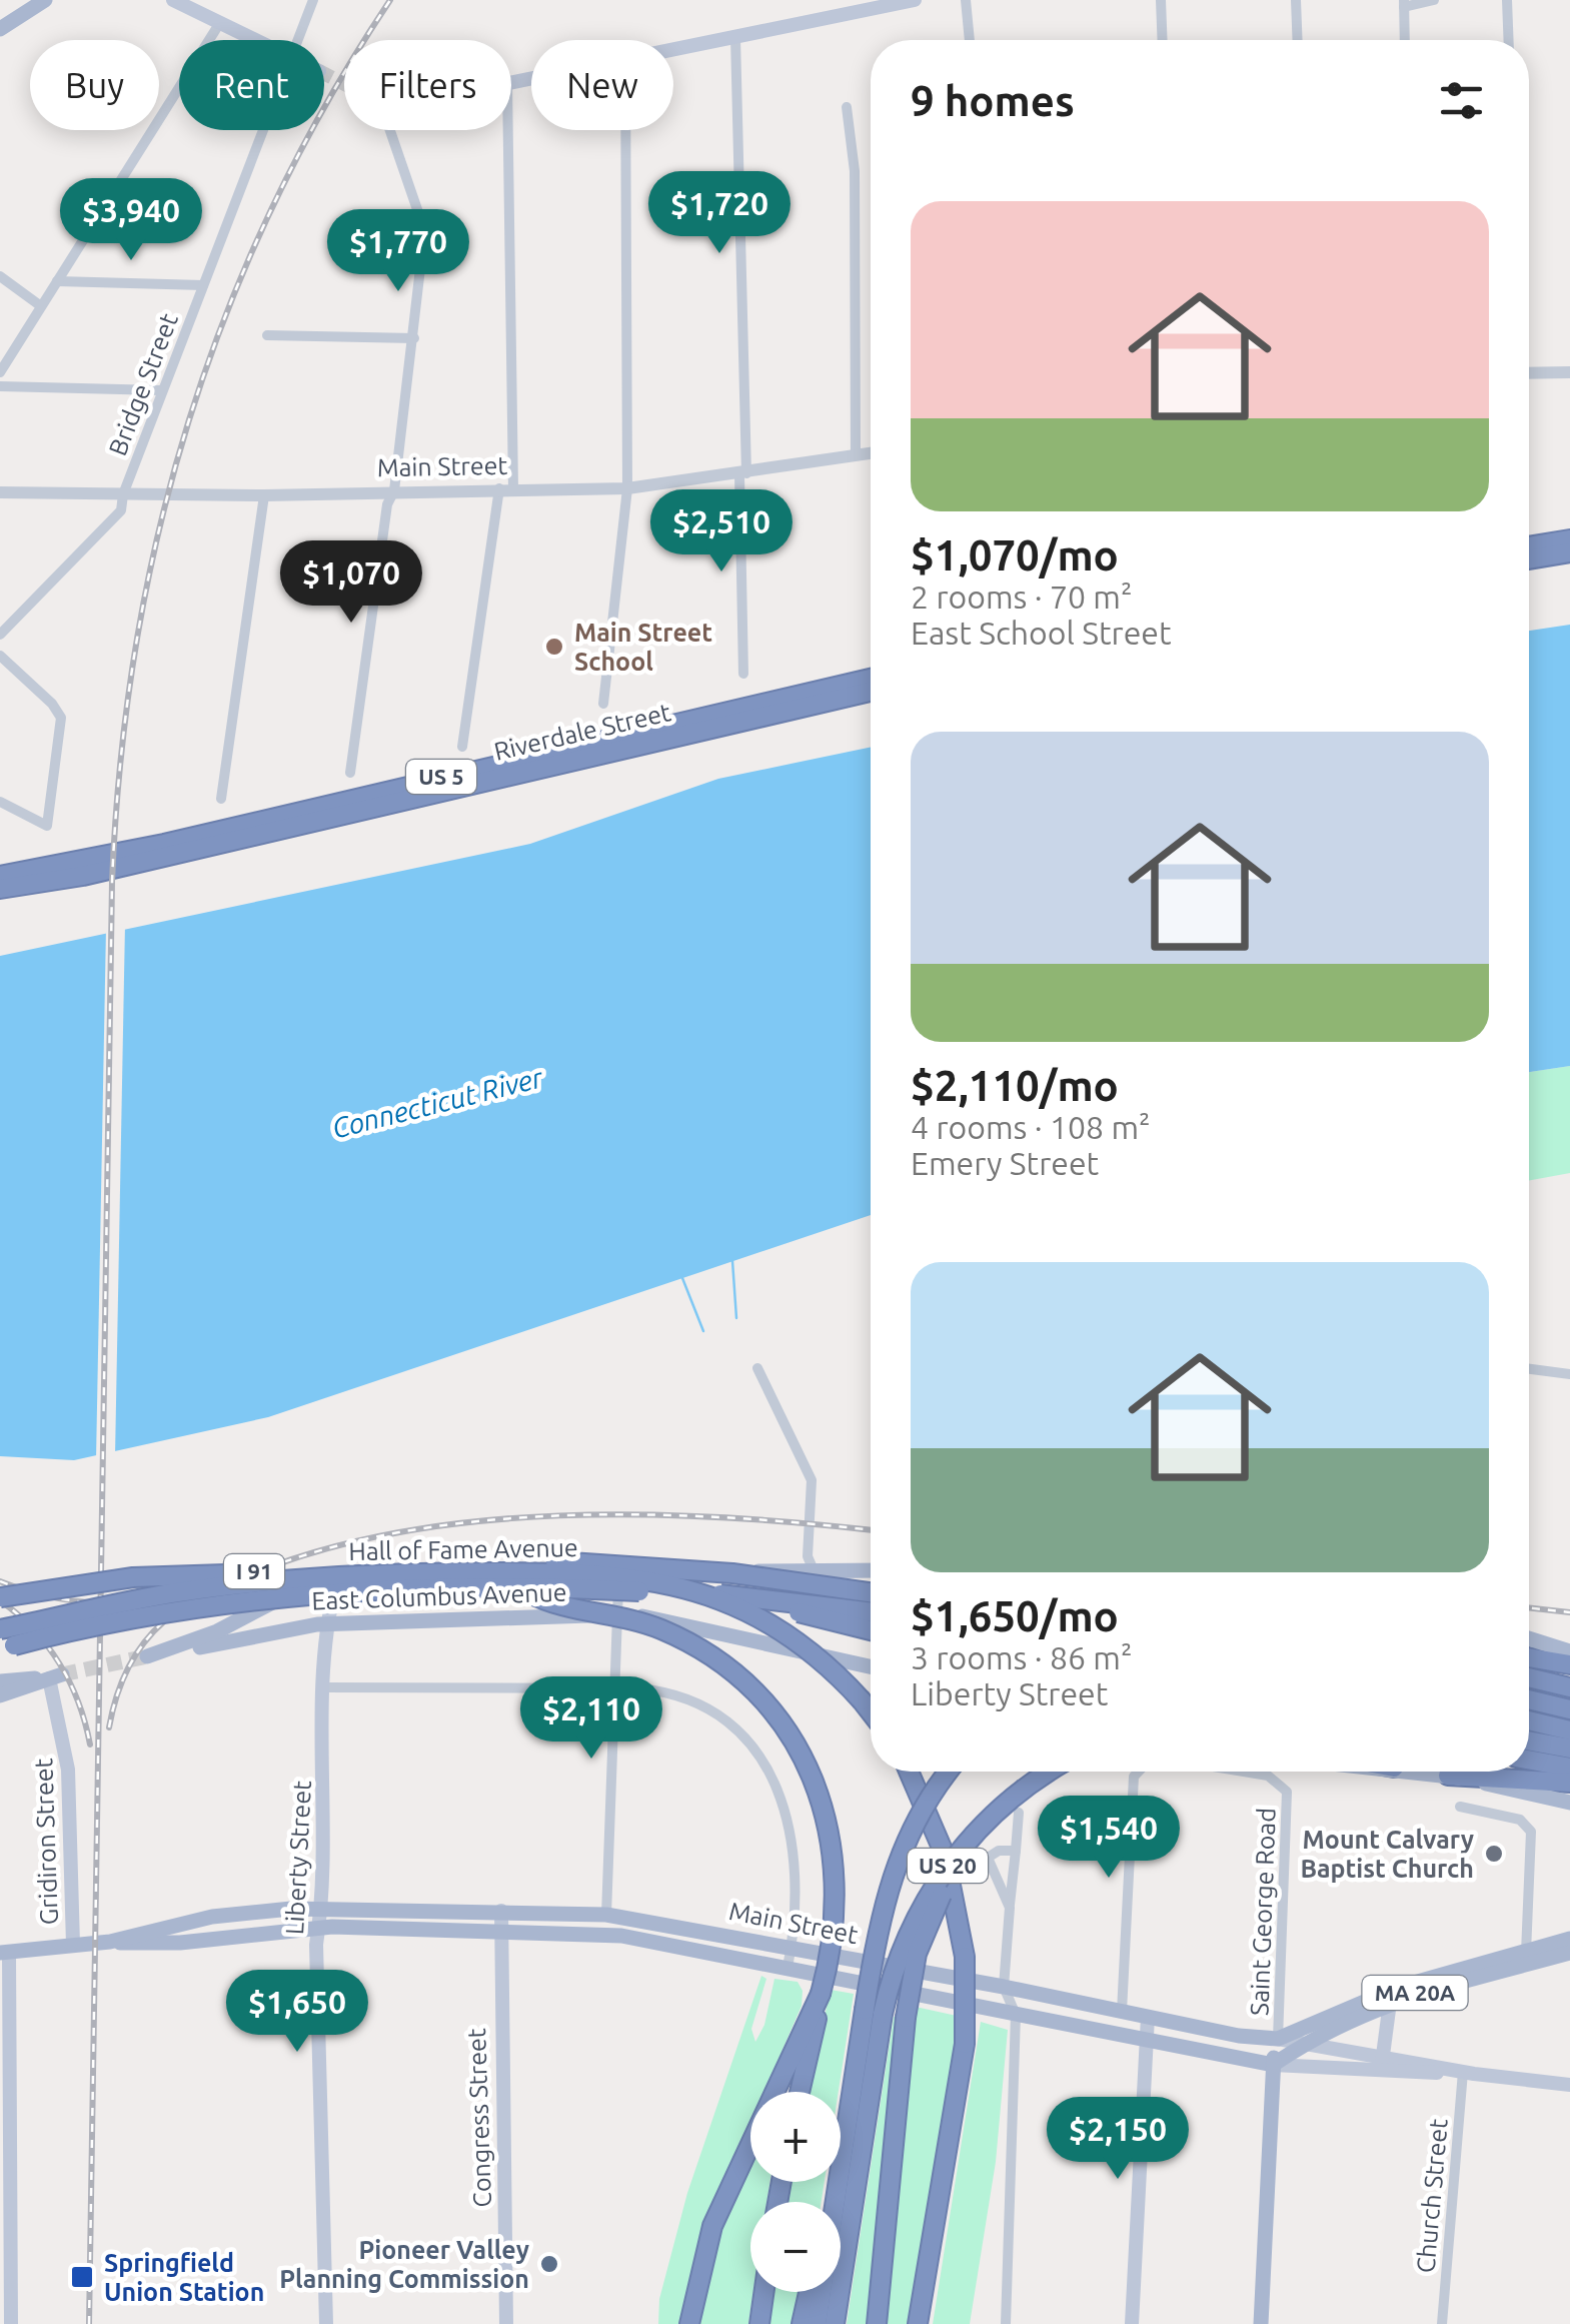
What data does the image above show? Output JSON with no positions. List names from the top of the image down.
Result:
{
  "streets": {
    "highway": [
      "Riverdale Street",
      "US 5",
      "I 91",
      "US 20"
    ],
    "main road": [
      "Main Street",
      "Hall of Fame Avenue",
      "East Columbus Avenue",
      "Gridiron Street",
      "Liberty Street",
      "MA 20A",
      "Congress Street"
    ],
    "street": ["Bridge Street", "Saint George Road", "Church Street"]
  },
  "crossings": [
    ["Bridge Street", "Main Street"],
    ["Main Street", "Gridiron Street"],
    ["Main Street", "Liberty Street"],
    ["Main Street", "Saint George Road"],
    ["Main Street", "MA 20A"],
    ["Main Street", "Congress Street"],
    ["Main Street", "Church Street"],
    ["Hall of Fame Avenue", "I 91"],
    ["Hall of Fame Avenue", "East Columbus Avenue"],
    ["Hall of Fame Avenue", "Liberty Street"],
    ["East Columbus Avenue", "Liberty Street"],
    ["Saint George Road", "MA 20A"]
  ],
  "water": ["Connecticut River"],
  "places": {
    "other": ["Main Street School", "Mount Calvary Baptist Church", "Pioneer Valley Planning Commission"],
    "transit": ["Springfield Union Station"]
  },
  "page": {
    "chip": [
      "Buy",
      "Rent",
      "Filters",
      "New"
    ],
    "heading": "9 homes",
    "list": [
      {
        "name": "$1,070/mo",
        "note": "2 rooms · 70 m² · East School Street"
      },
      {
        "name": "$2,110/mo",
        "note": "4 rooms · 108 m² · Emery Street"
      },
      {
        "name": "$1,650/mo",
        "note": "3 rooms · 86 m² · Liberty Street"
      }
    ],
    "price": [
      "$1,720",
      "$3,940",
      "$1,770",
      "$2,510",
      "$1,070",
      "$2,110",
      "$1,540",
      "$1,650",
      "$2,150"
    ],
    "map_buttons": ["+", "−"]
  }
}
